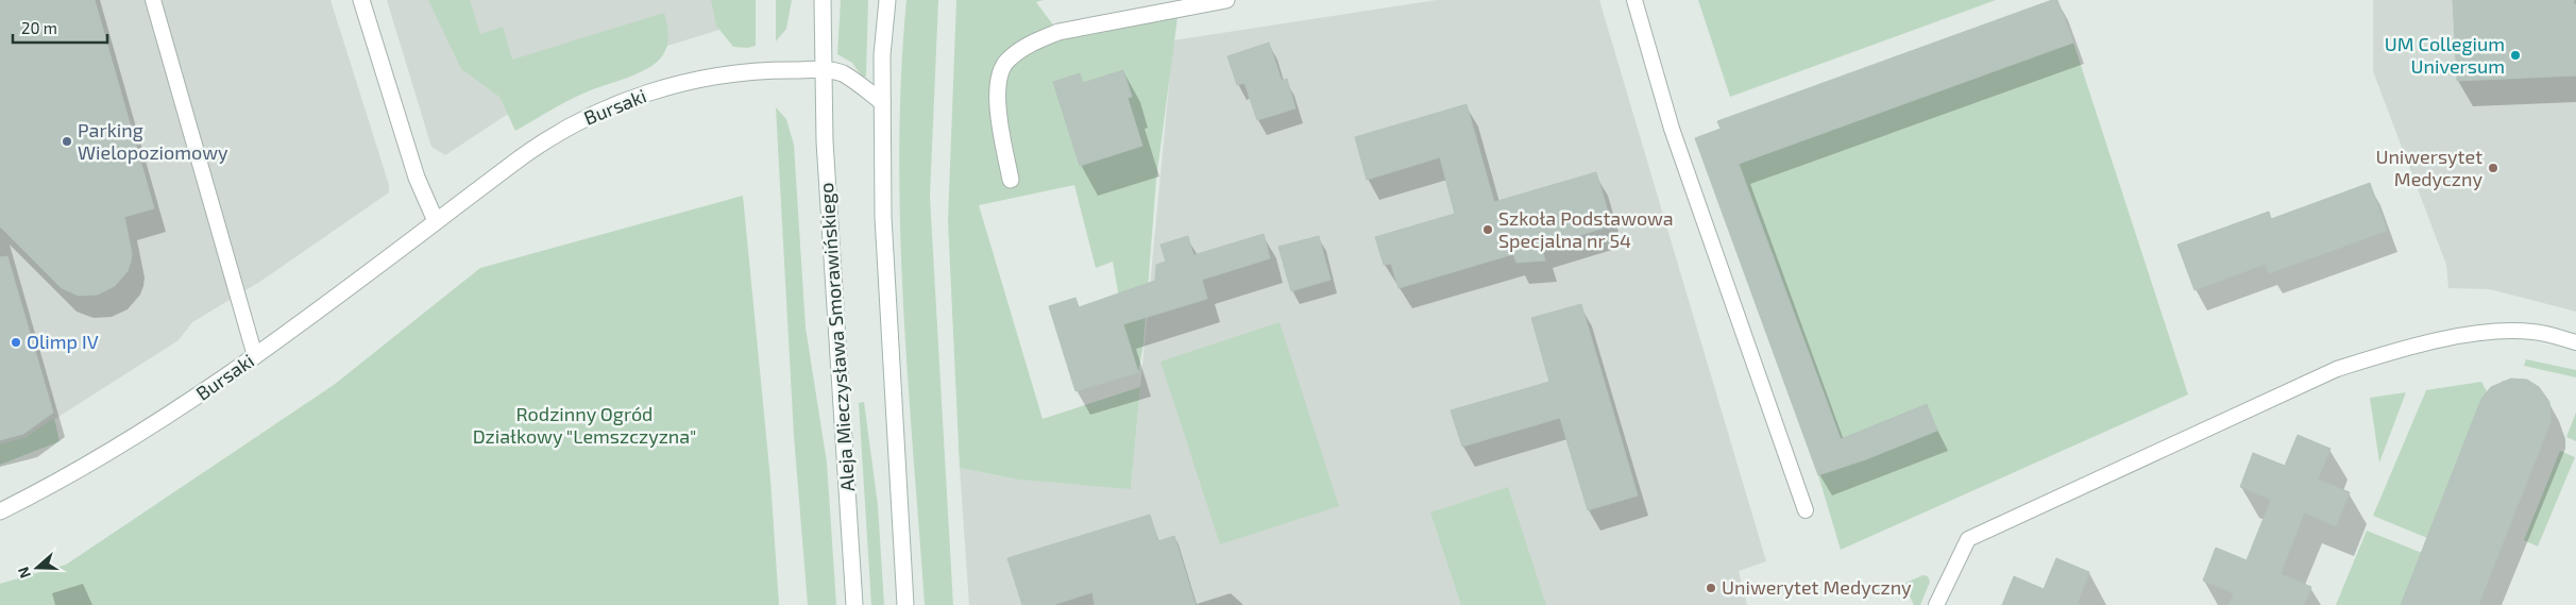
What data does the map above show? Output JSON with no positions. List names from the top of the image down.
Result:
{
  "streets": {
    "street": ["Bursaki", "Aleja Mieczysława Smorawińskiego"]
  },
  "crossings": [
    ["Bursaki", "Aleja Mieczysława Smorawińskiego"]
  ],
  "parks": ["Rodzinny Ogród Działkowy \"Lemszczyzna\""],
  "places": [
    "UM Collegium Universum",
    "Parking Wielopoziomowy",
    "Uniwersytet Medyczny",
    "Szkoła Podstawowa Specjalna nr 54",
    "Olimp IV",
    "Uniwerytet Medyczny"
  ],
  "scale_bar": "20 m",
  "north": "left"
}
